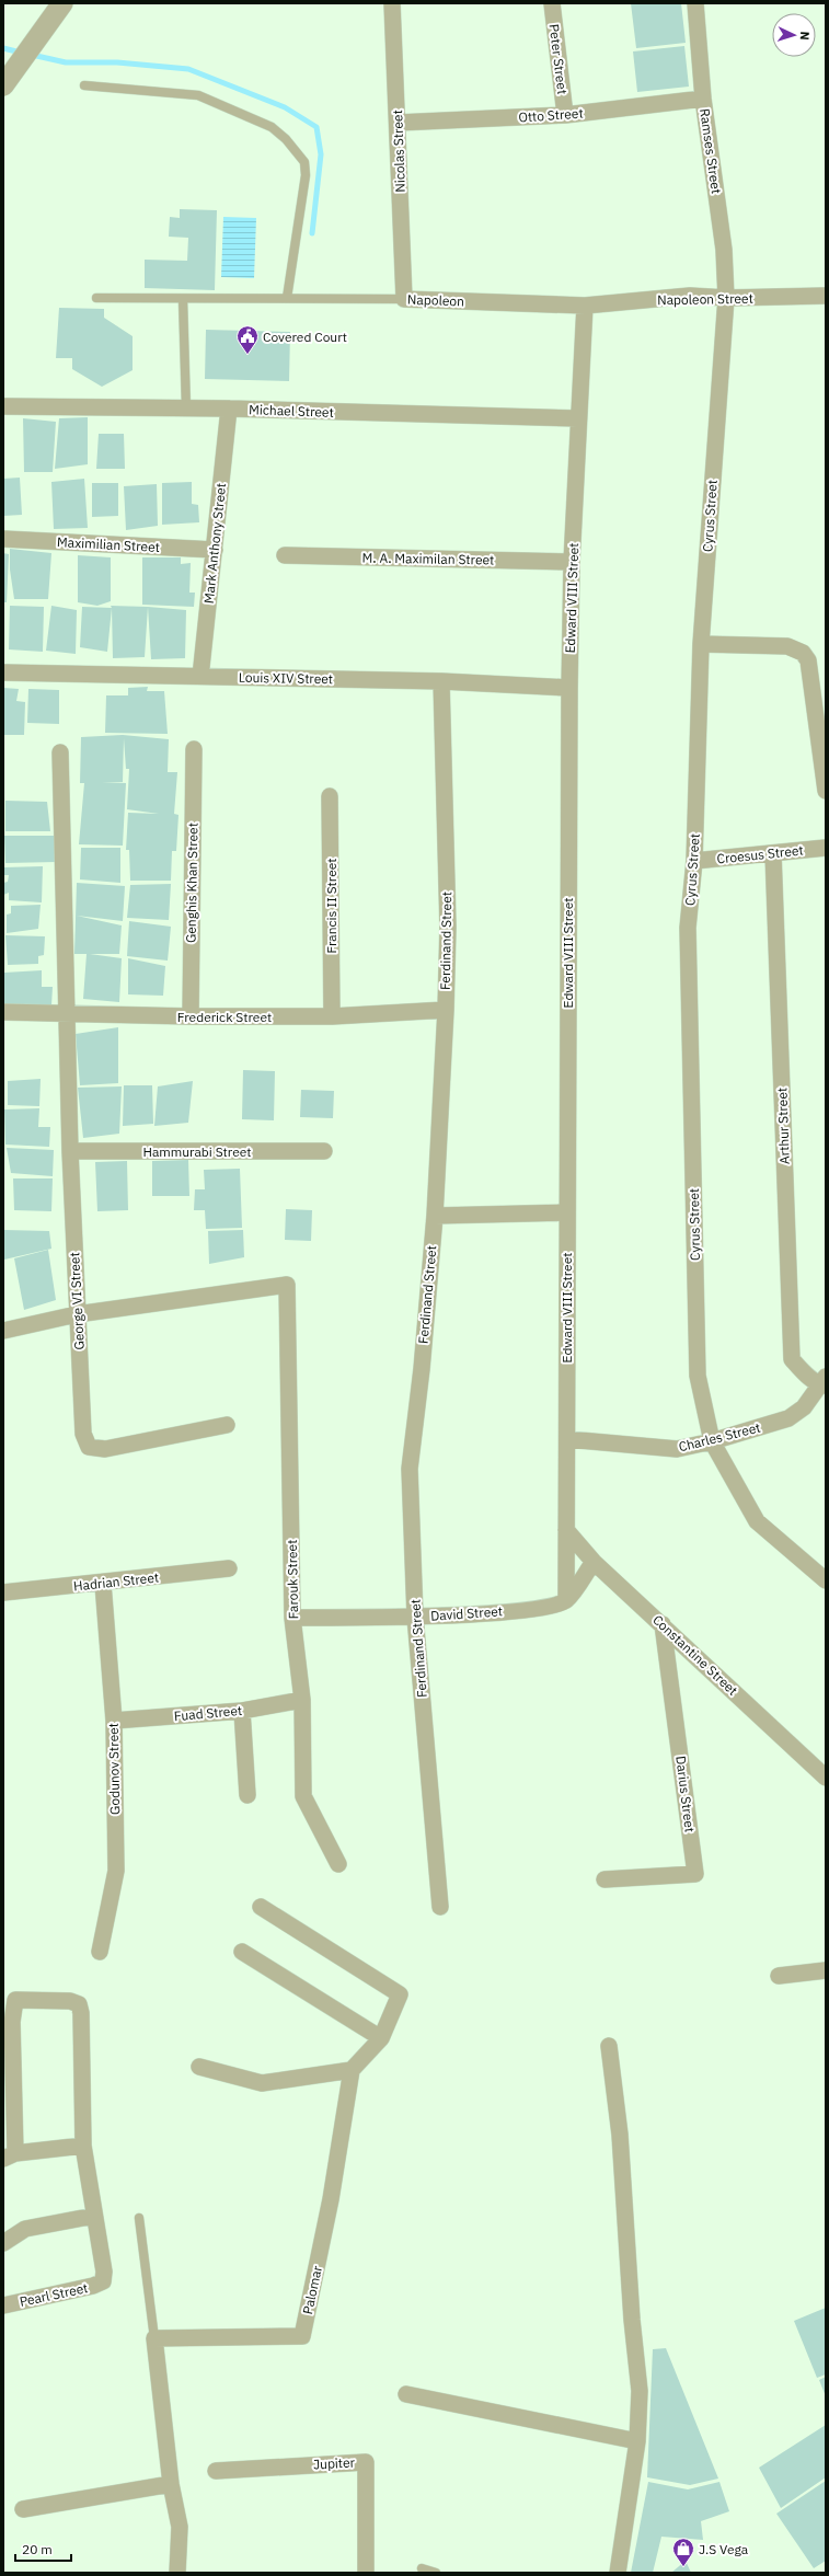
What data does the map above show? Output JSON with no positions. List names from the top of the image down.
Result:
{
  "streets": {
    "street": [
      "Peter Street",
      "Otto Street",
      "Nicolas Street",
      "Ramses Street",
      "Napoleon Street",
      "Napoleon",
      "Michael Street",
      "Cyrus Street",
      "Mark Anthony Street",
      "Maximilian Street",
      "M. A. Maximilan Street",
      "Edward VIII Street",
      "Louis XIV Street",
      "Croesus Street",
      "Genghis Khan Street",
      "Francis II Street",
      "Ferdinand Street",
      "Frederick Street",
      "Arthur Street",
      "Hammurabi Street",
      "George VI Street",
      "Charles Street",
      "Farouk Street",
      "Hadrian Street",
      "David Street",
      "Constantine Street",
      "Fuad Street",
      "Godunov Street",
      "Darius Street",
      "Palomar",
      "Pearl Street",
      "Jupiter"
    ]
  },
  "crossings": [
    ["Peter Street", "Otto Street"],
    ["Otto Street", "Nicolas Street"],
    ["Otto Street", "Ramses Street"],
    ["Nicolas Street", "Napoleon"],
    ["Ramses Street", "Napoleon Street"],
    ["Ramses Street", "Cyrus Street"],
    ["Napoleon Street", "Napoleon"],
    ["Napoleon Street", "Cyrus Street"],
    ["Napoleon Street", "Edward VIII Street"],
    ["Napoleon", "Edward VIII Street"],
    ["Michael Street", "Mark Anthony Street"],
    ["Michael Street", "Edward VIII Street"],
    ["Cyrus Street", "Croesus Street"],
    ["Cyrus Street", "Charles Street"],
    ["Mark Anthony Street", "Maximilian Street"],
    ["Mark Anthony Street", "Louis XIV Street"],
    ["M. A. Maximilan Street", "Edward VIII Street"],
    ["Edward VIII Street", "Louis XIV Street"],
    ["Edward VIII Street", "Charles Street"],
    ["Edward VIII Street", "David Street"],
    ["Edward VIII Street", "Constantine Street"],
    ["Louis XIV Street", "Ferdinand Street"],
    ["Croesus Street", "Arthur Street"],
    ["Genghis Khan Street", "Frederick Street"],
    ["Francis II Street", "Frederick Street"],
    ["Ferdinand Street", "Frederick Street"],
    ["Ferdinand Street", "David Street"],
    ["Frederick Street", "George VI Street"],
    ["Arthur Street", "Charles Street"],
    ["Hammurabi Street", "George VI Street"],
    ["George VI Street", "Farouk Street"],
    ["Farouk Street", "David Street"],
    ["Farouk Street", "Fuad Street"],
    ["Hadrian Street", "Godunov Street"],
    ["Constantine Street", "Darius Street"],
    ["Fuad Street", "Godunov Street"]
  ],
  "places": {
    "public building": ["Covered Court"],
    "shop": ["J.S Vega"]
  },
  "scale_bar": "20 m",
  "north": "right"
}
